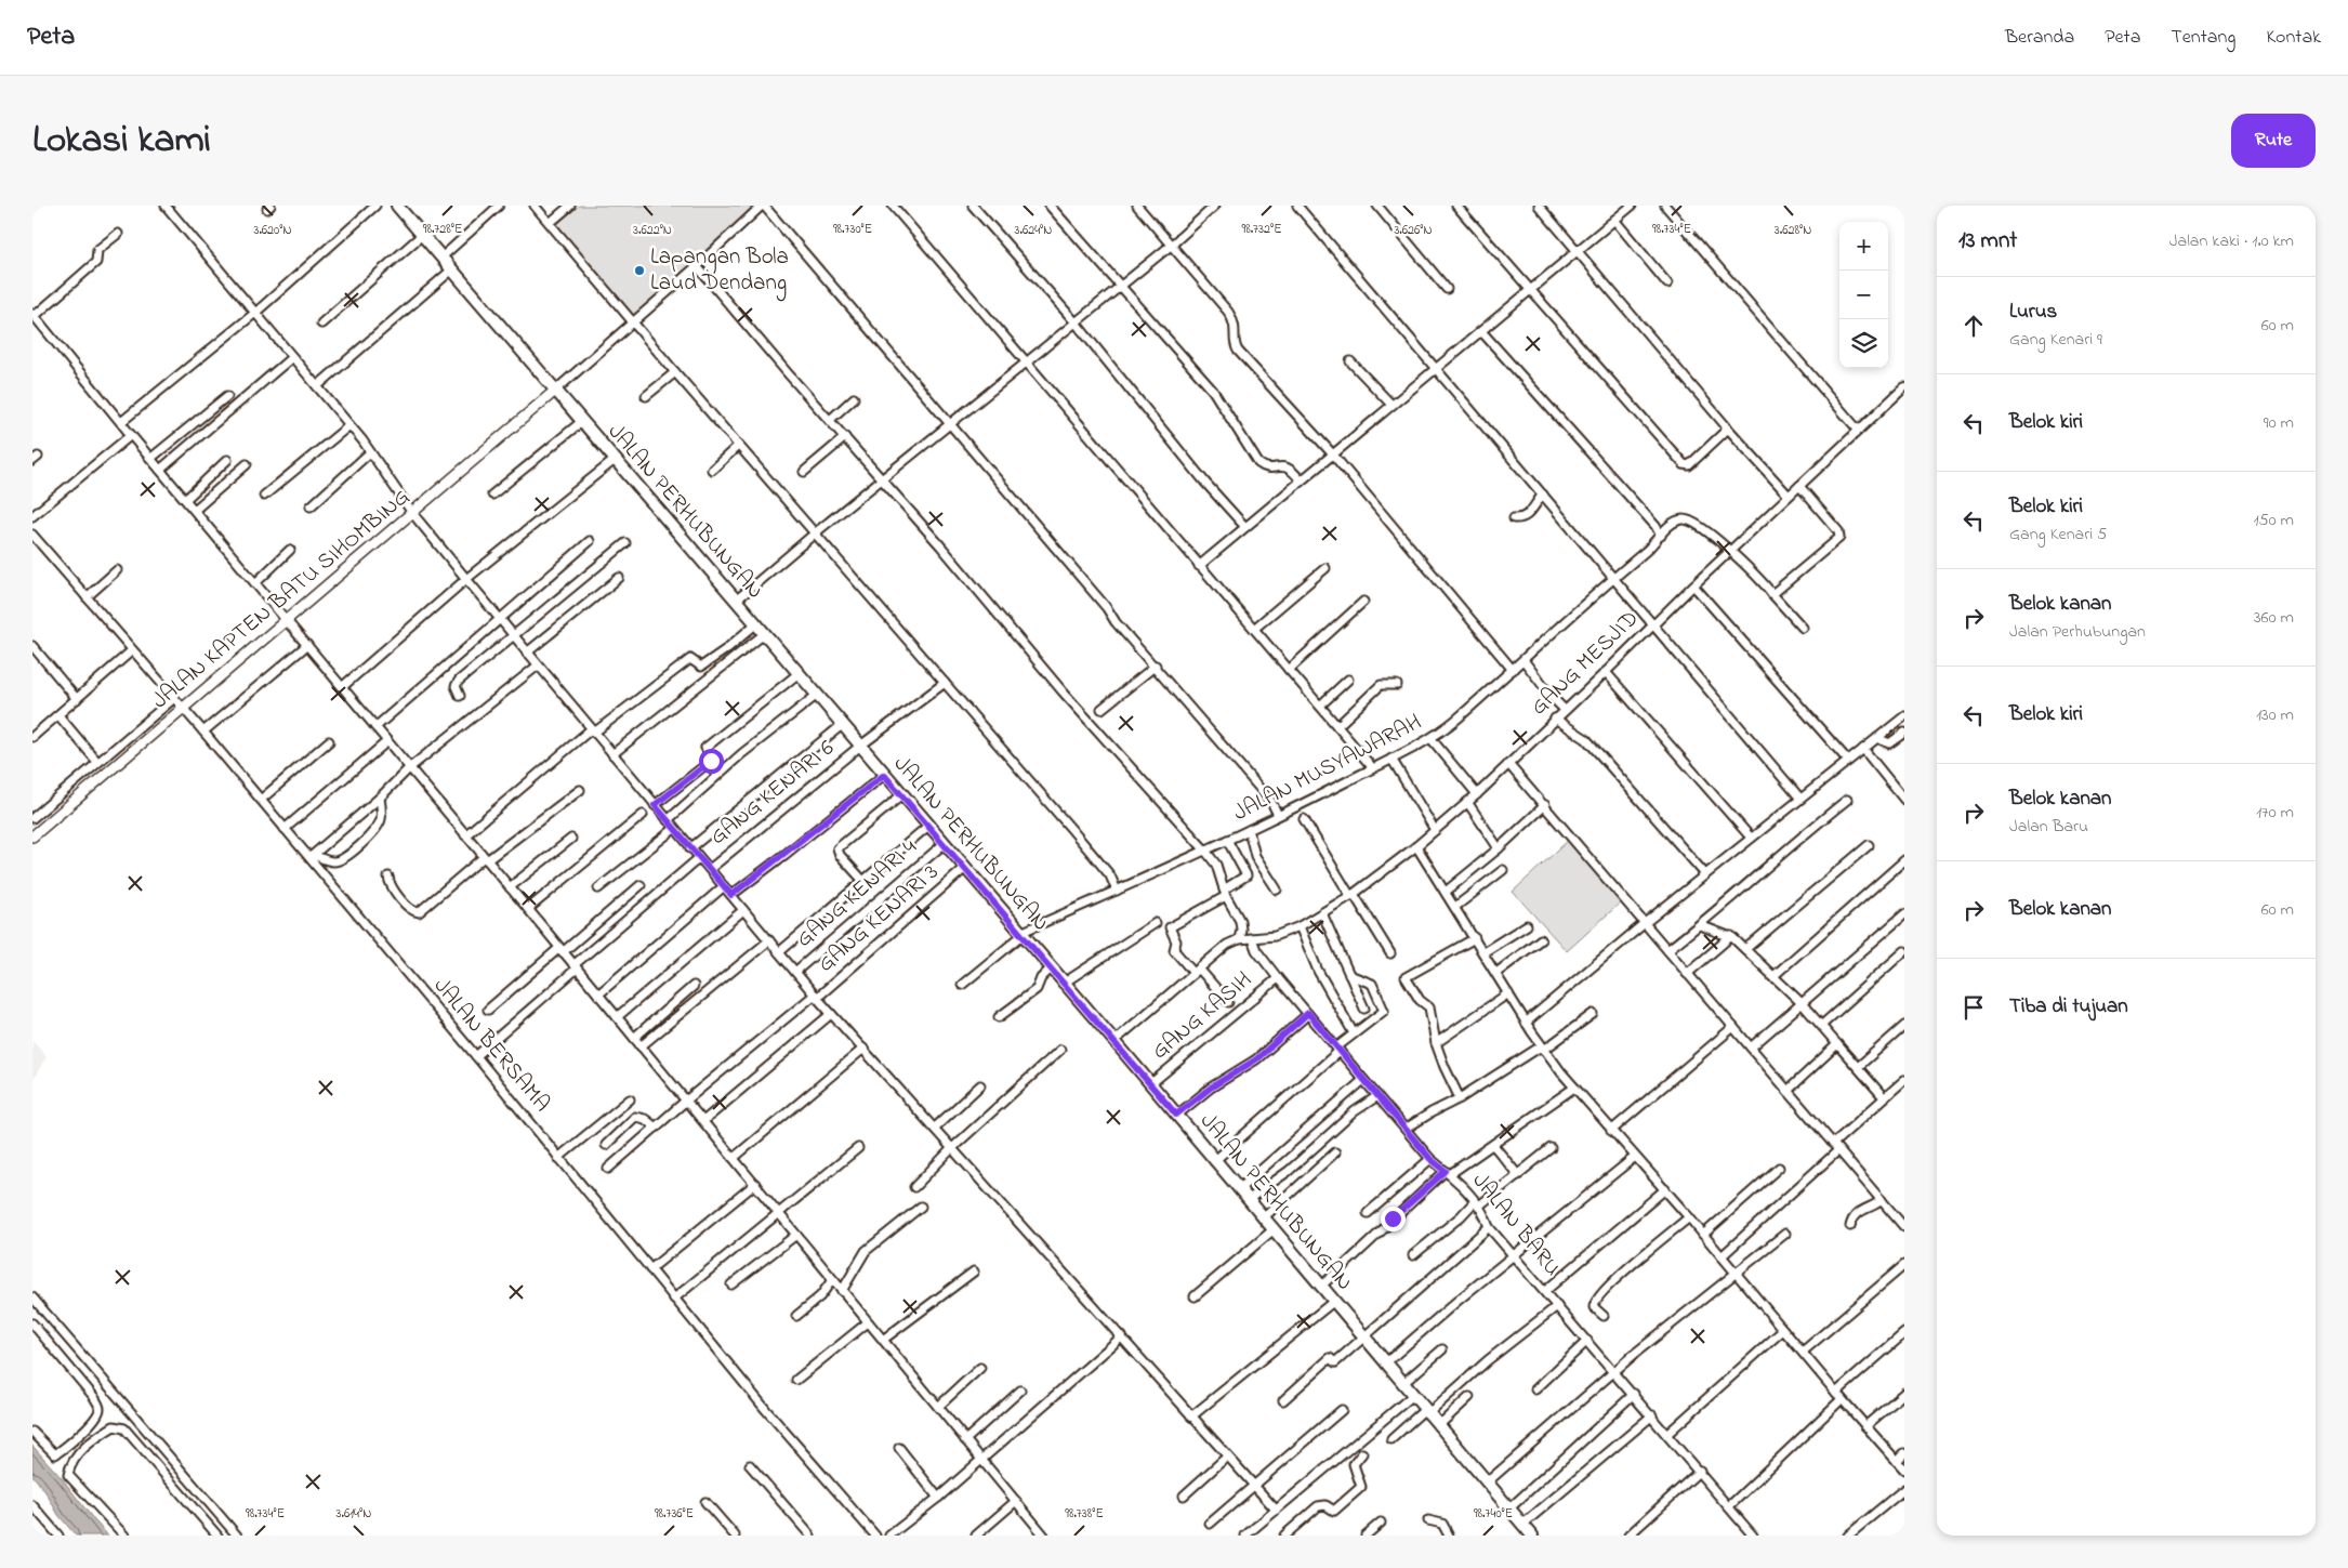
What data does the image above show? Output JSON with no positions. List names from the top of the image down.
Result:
{
  "streets": {
    "main road": ["JALAN PERHUBUNGAN"],
    "street": [
      "JALAN KAPTEN BATU SIHOMBING",
      "GANG MESJID",
      "JALAN MUSYAWARAH",
      "GANG KENARI 6",
      "GANG KENARI 4",
      "GANG KENARI 3",
      "GANG KASIH",
      "JALAN BERSAMA",
      "JALAN BARU"
    ]
  },
  "crossings": [
    ["JALAN PERHUBUNGAN", "JALAN KAPTEN BATU SIHOMBING"],
    ["JALAN PERHUBUNGAN", "GANG MESJID"],
    ["JALAN PERHUBUNGAN", "JALAN MUSYAWARAH"],
    ["JALAN PERHUBUNGAN", "GANG KENARI 6"],
    ["JALAN PERHUBUNGAN", "GANG KENARI 4"],
    ["JALAN PERHUBUNGAN", "GANG KENARI 3"],
    ["JALAN PERHUBUNGAN", "GANG KASIH"],
    ["JALAN KAPTEN BATU SIHOMBING", "JALAN BERSAMA"],
    ["GANG MESJID", "JALAN MUSYAWARAH"],
    ["GANG MESJID", "JALAN BARU"],
    ["GANG KASIH", "JALAN BARU"]
  ],
  "places": ["Lapangan Bola Laud Dendang"],
  "page": {
    "header": "Peta",
    "nav": [
      "Beranda",
      "Peta",
      "Tentang",
      "Kontak"
    ],
    "title": "Lokasi kami",
    "buttons": "Rute",
    "heading": ["13 mnt", "Jalan kaki · 1.0 km"],
    "map_buttons": ["+", "−"],
    "list": [
      ["Lurus", "Gang Kenari 9", "60 m"],
      ["Belok kiri", "90 m"],
      ["Belok kiri", "Gang Kenari 5", "150 m"],
      ["Belok kanan", "Jalan Perhubungan", "360 m"],
      ["Belok kiri", "130 m"],
      ["Belok kanan", "Jalan Baru", "170 m"],
      ["Belok kanan", "60 m"],
      "Tiba di tujuan"
    ]
  },
  "coordinates": [
    "98.728°E",
    "98.730°E",
    "98.732°E",
    "98.734°E",
    "3.620°N",
    "3.628°N",
    "3.622°N",
    "3.624°N",
    "3.626°N",
    "3.614°N",
    "98.736°E",
    "98.738°E",
    "98.740°E"
  ]
}
